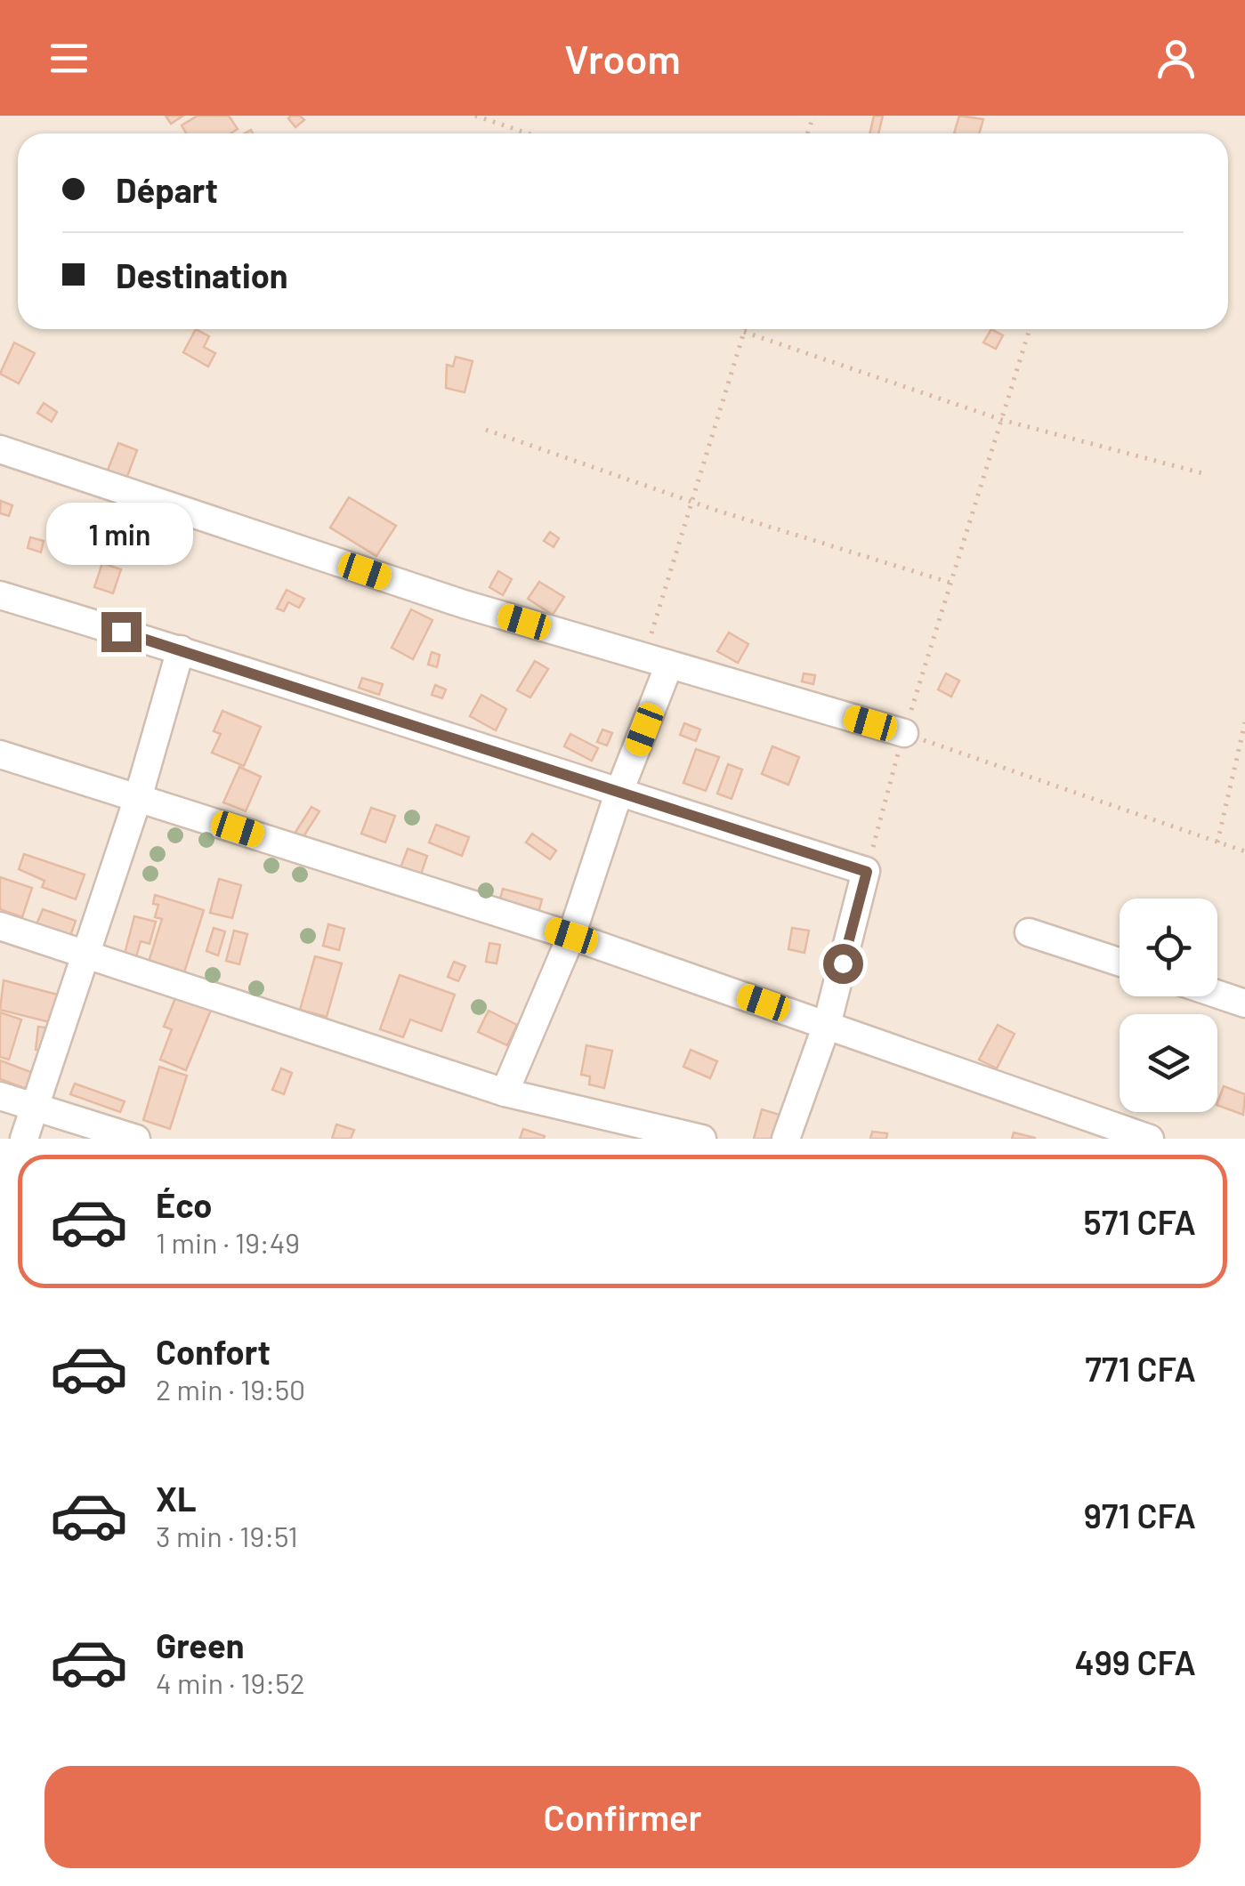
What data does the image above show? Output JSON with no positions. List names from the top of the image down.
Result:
{
  "page": {
    "header": "Vroom",
    "banner": ["Départ", "Destination"],
    "bubble": "1 min",
    "list": [
      {
        "name": "Éco",
        "note": "1 min · 19:49",
        "value": "571 CFA"
      },
      {
        "name": "Confort",
        "note": "2 min · 19:50",
        "value": "771 CFA"
      },
      {
        "name": "XL",
        "note": "3 min · 19:51",
        "value": "971 CFA"
      },
      {
        "name": "Green",
        "note": "4 min · 19:52",
        "value": "499 CFA"
      }
    ],
    "buttons": "Confirmer"
  }
}
